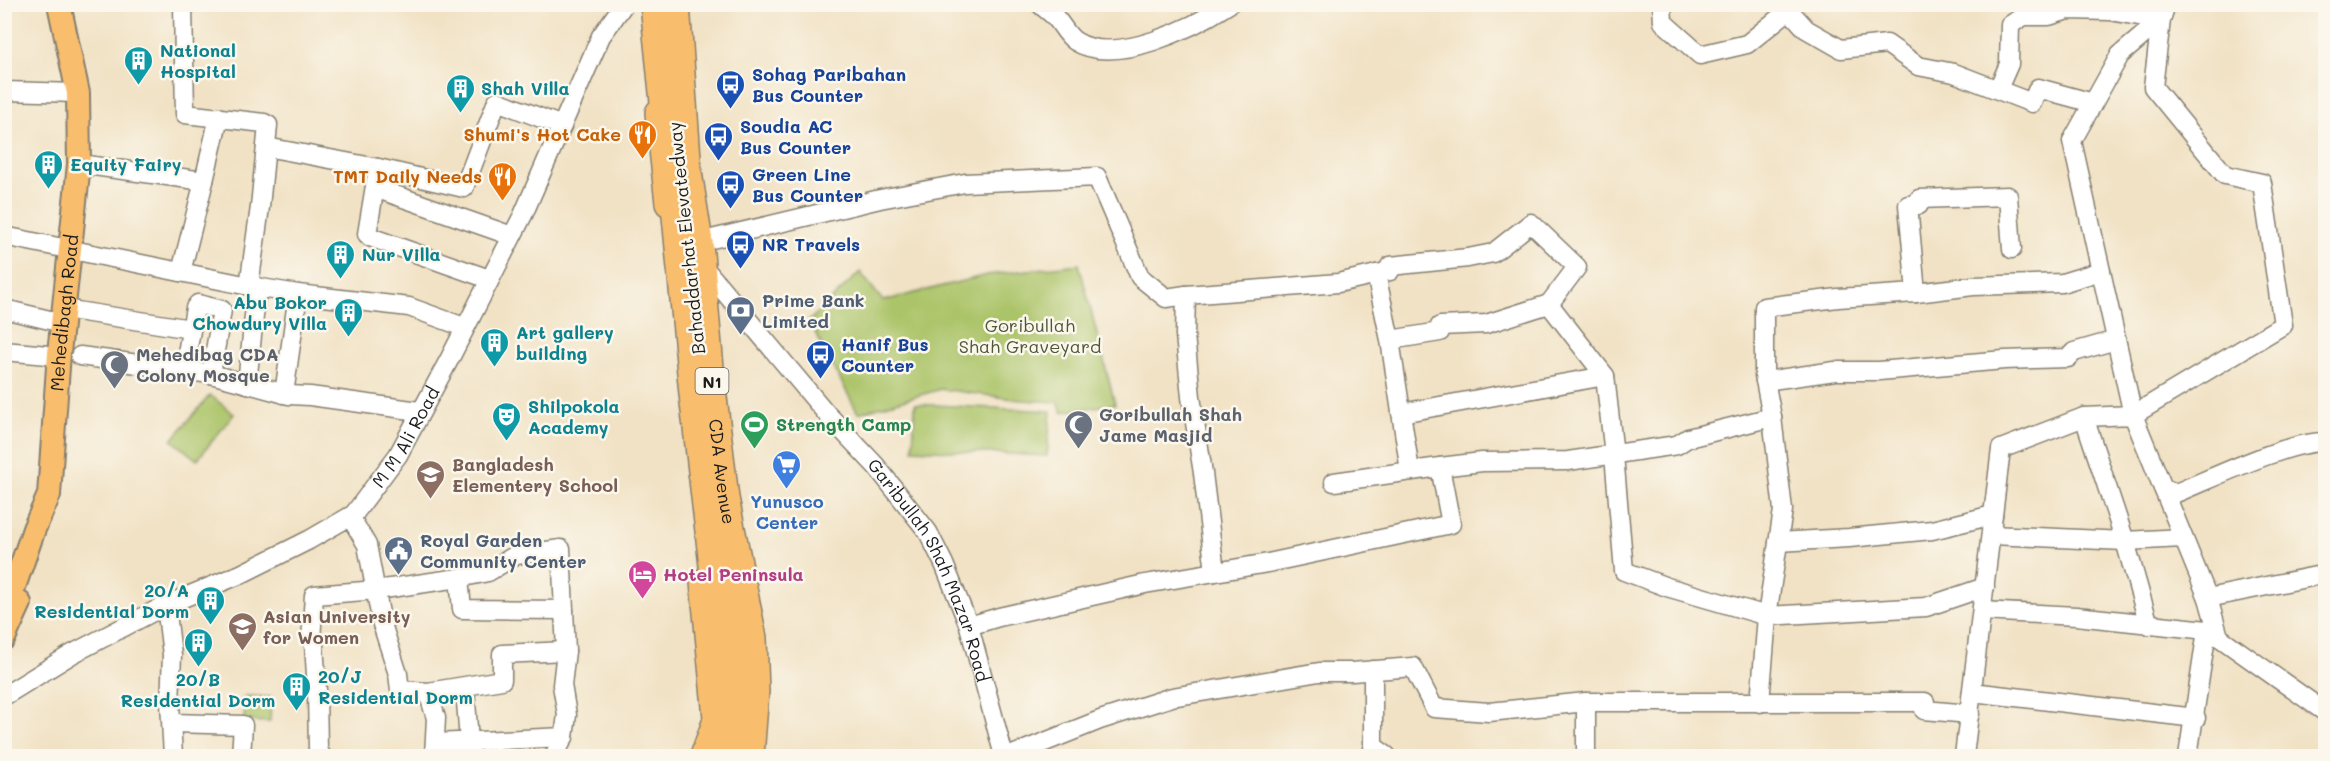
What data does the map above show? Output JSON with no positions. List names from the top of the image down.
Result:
{
  "streets": {
    "highway": ["Bahaddarhat Elevatedway", "N1", "CDA Avenue"],
    "main road": ["Mehedibagh Road"],
    "street": ["M M Ali Road", "Garibullah Shah Mazar Road"]
  },
  "crossings": [
    ["CDA Avenue", "Garibullah Shah Mazar Road"]
  ],
  "parks": ["Goribullah Shah Graveyard"],
  "places": {
    "building": [
      "National Hospital",
      "Shah Villa",
      "Equity Fairy",
      "Nur Villa",
      "Abu Bokor Chowdury Villa",
      "Art gallery building",
      "20/A Residential Dorm",
      "20/B Residential Dorm",
      "20/J Residential Dorm"
    ],
    "bus stop": [
      "Sohag Paribahan Bus Counter",
      "Soudia AC Bus Counter",
      "Green Line Bus Counter",
      "NR Travels",
      "Hanif Bus Counter"
    ],
    "restaurant": ["Shumi's Hot Cake", "TMT Daily Needs"],
    "bank": ["Prime Bank Limited"],
    "mosque": ["Mehedibag CDA Colony Mosque", "Goribullah Shah Jame Masjid"],
    "theatre": ["Shilpokola Academy"],
    "sports": ["Strength Camp"],
    "supermarket": ["Yunusco Center"],
    "school or university": ["Bangladesh Elementery School", "Asian University for Women"],
    "public building": ["Royal Garden Community Center"],
    "hotel": ["Hotel Peninsula"]
  }
}
